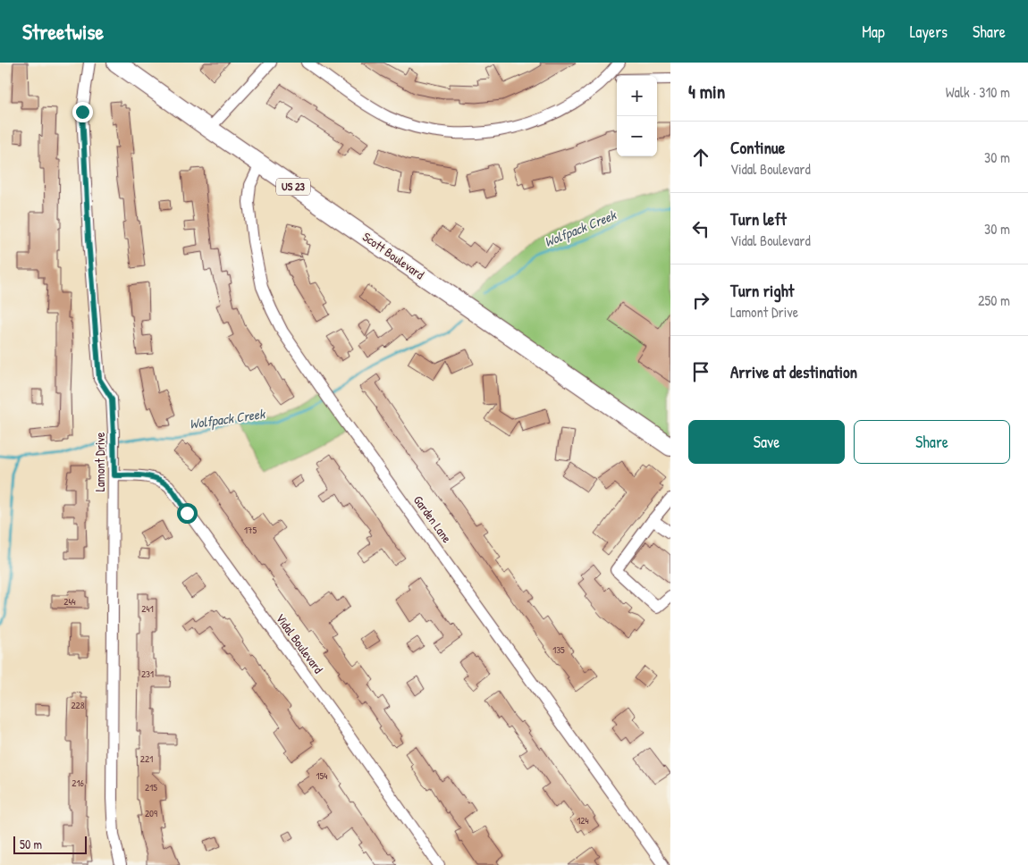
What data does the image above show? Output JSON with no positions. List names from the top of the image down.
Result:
{
  "streets": {
    "highway": ["US 23", "Scott Boulevard"],
    "street": ["Lamont Drive", "Garden Lane", "Vidal Boulevard"]
  },
  "crossings": [
    ["Scott Boulevard", "Garden Lane"],
    ["Lamont Drive", "Vidal Boulevard"]
  ],
  "water": ["Wolfpack Creek"],
  "house_numbers": [
    "175",
    "244",
    "241",
    "135",
    "231",
    "228",
    "221",
    "154",
    "216",
    "215",
    "209",
    "124"
  ],
  "scale_bar": "50 m",
  "page": {
    "header": "Streetwise",
    "nav": ["Map", "Layers", "Share"],
    "heading": ["4 min", "Walk · 310 m"],
    "map_buttons": ["+", "−"],
    "list": [
      ["Continue", "Vidal Boulevard", "30 m"],
      ["Turn left", "Vidal Boulevard", "30 m"],
      ["Turn right", "Lamont Drive", "250 m"],
      "Arrive at destination"
    ],
    "buttons": ["Save", "Share"],
    "scale": "50 m"
  }
}
